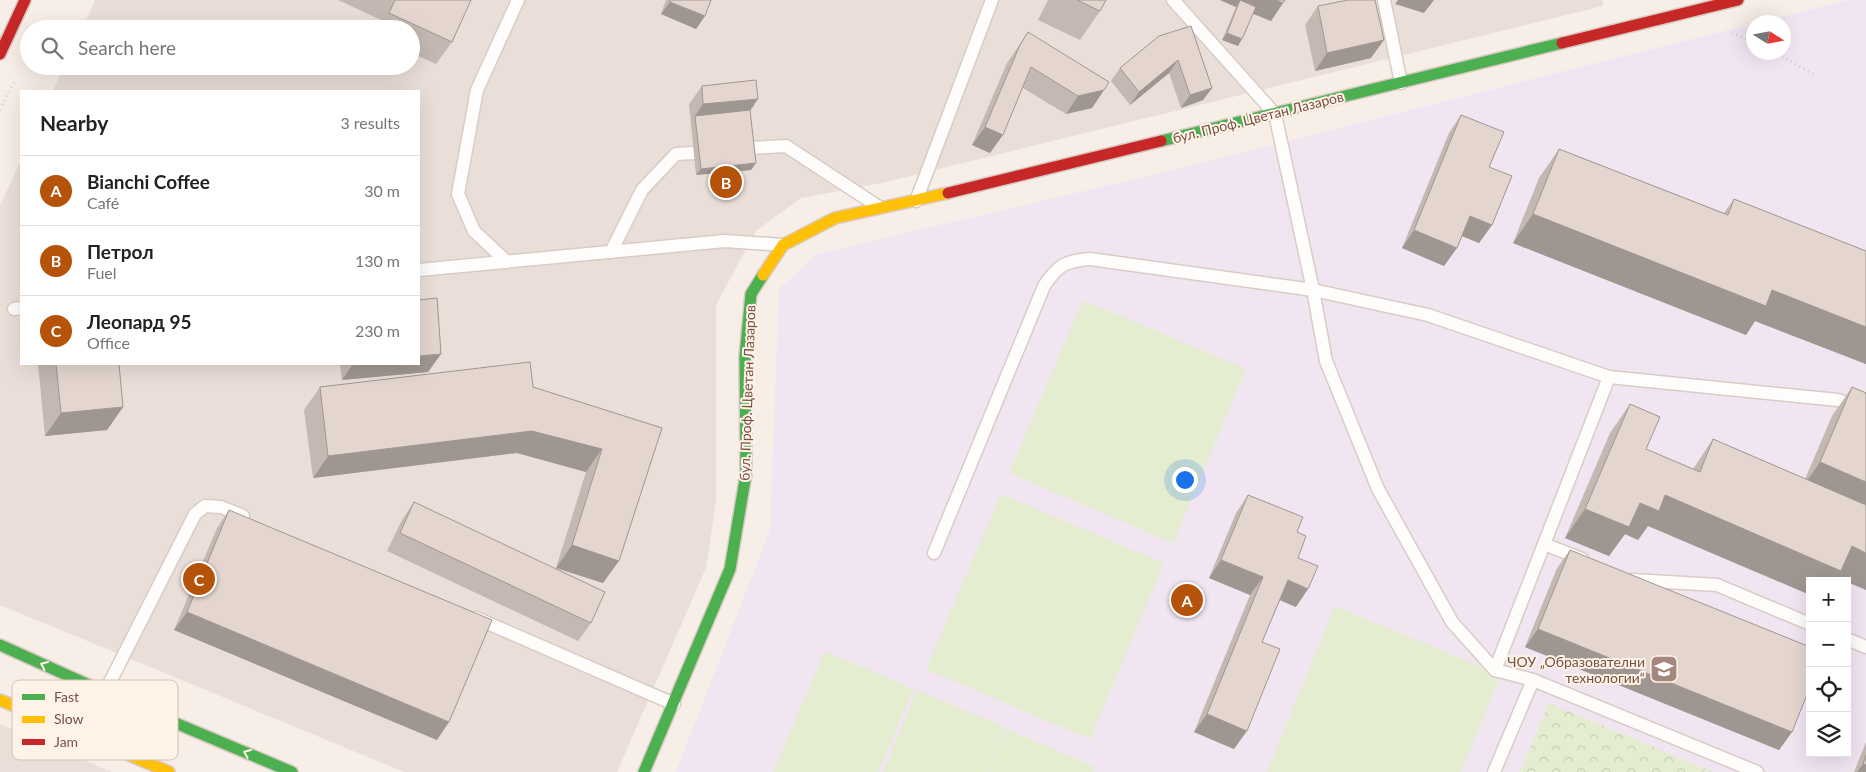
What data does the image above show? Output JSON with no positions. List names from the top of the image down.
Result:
{
  "streets": {
    "street": ["бул. Проф. Цветан Лазаров"]
  },
  "places": {
    "school or university": ["ЧОУ „Образователни технологии“"]
  },
  "legend": ["Fast", "Slow", "Jam"],
  "north": "right",
  "page": {
    "search": "Search here",
    "heading": ["Nearby", "3 results"],
    "list": [
      {
        "mark": "A",
        "name": "Bianchi Coffee",
        "note": "Café",
        "value": "30 m"
      },
      {
        "mark": "B",
        "name": "Петрол",
        "note": "Fuel",
        "value": "130 m"
      },
      {
        "mark": "C",
        "name": "Леопард 95",
        "note": "Office",
        "value": "230 m"
      }
    ],
    "pins": ["B", "C", "A"],
    "map_buttons": ["+", "−"]
  }
}
